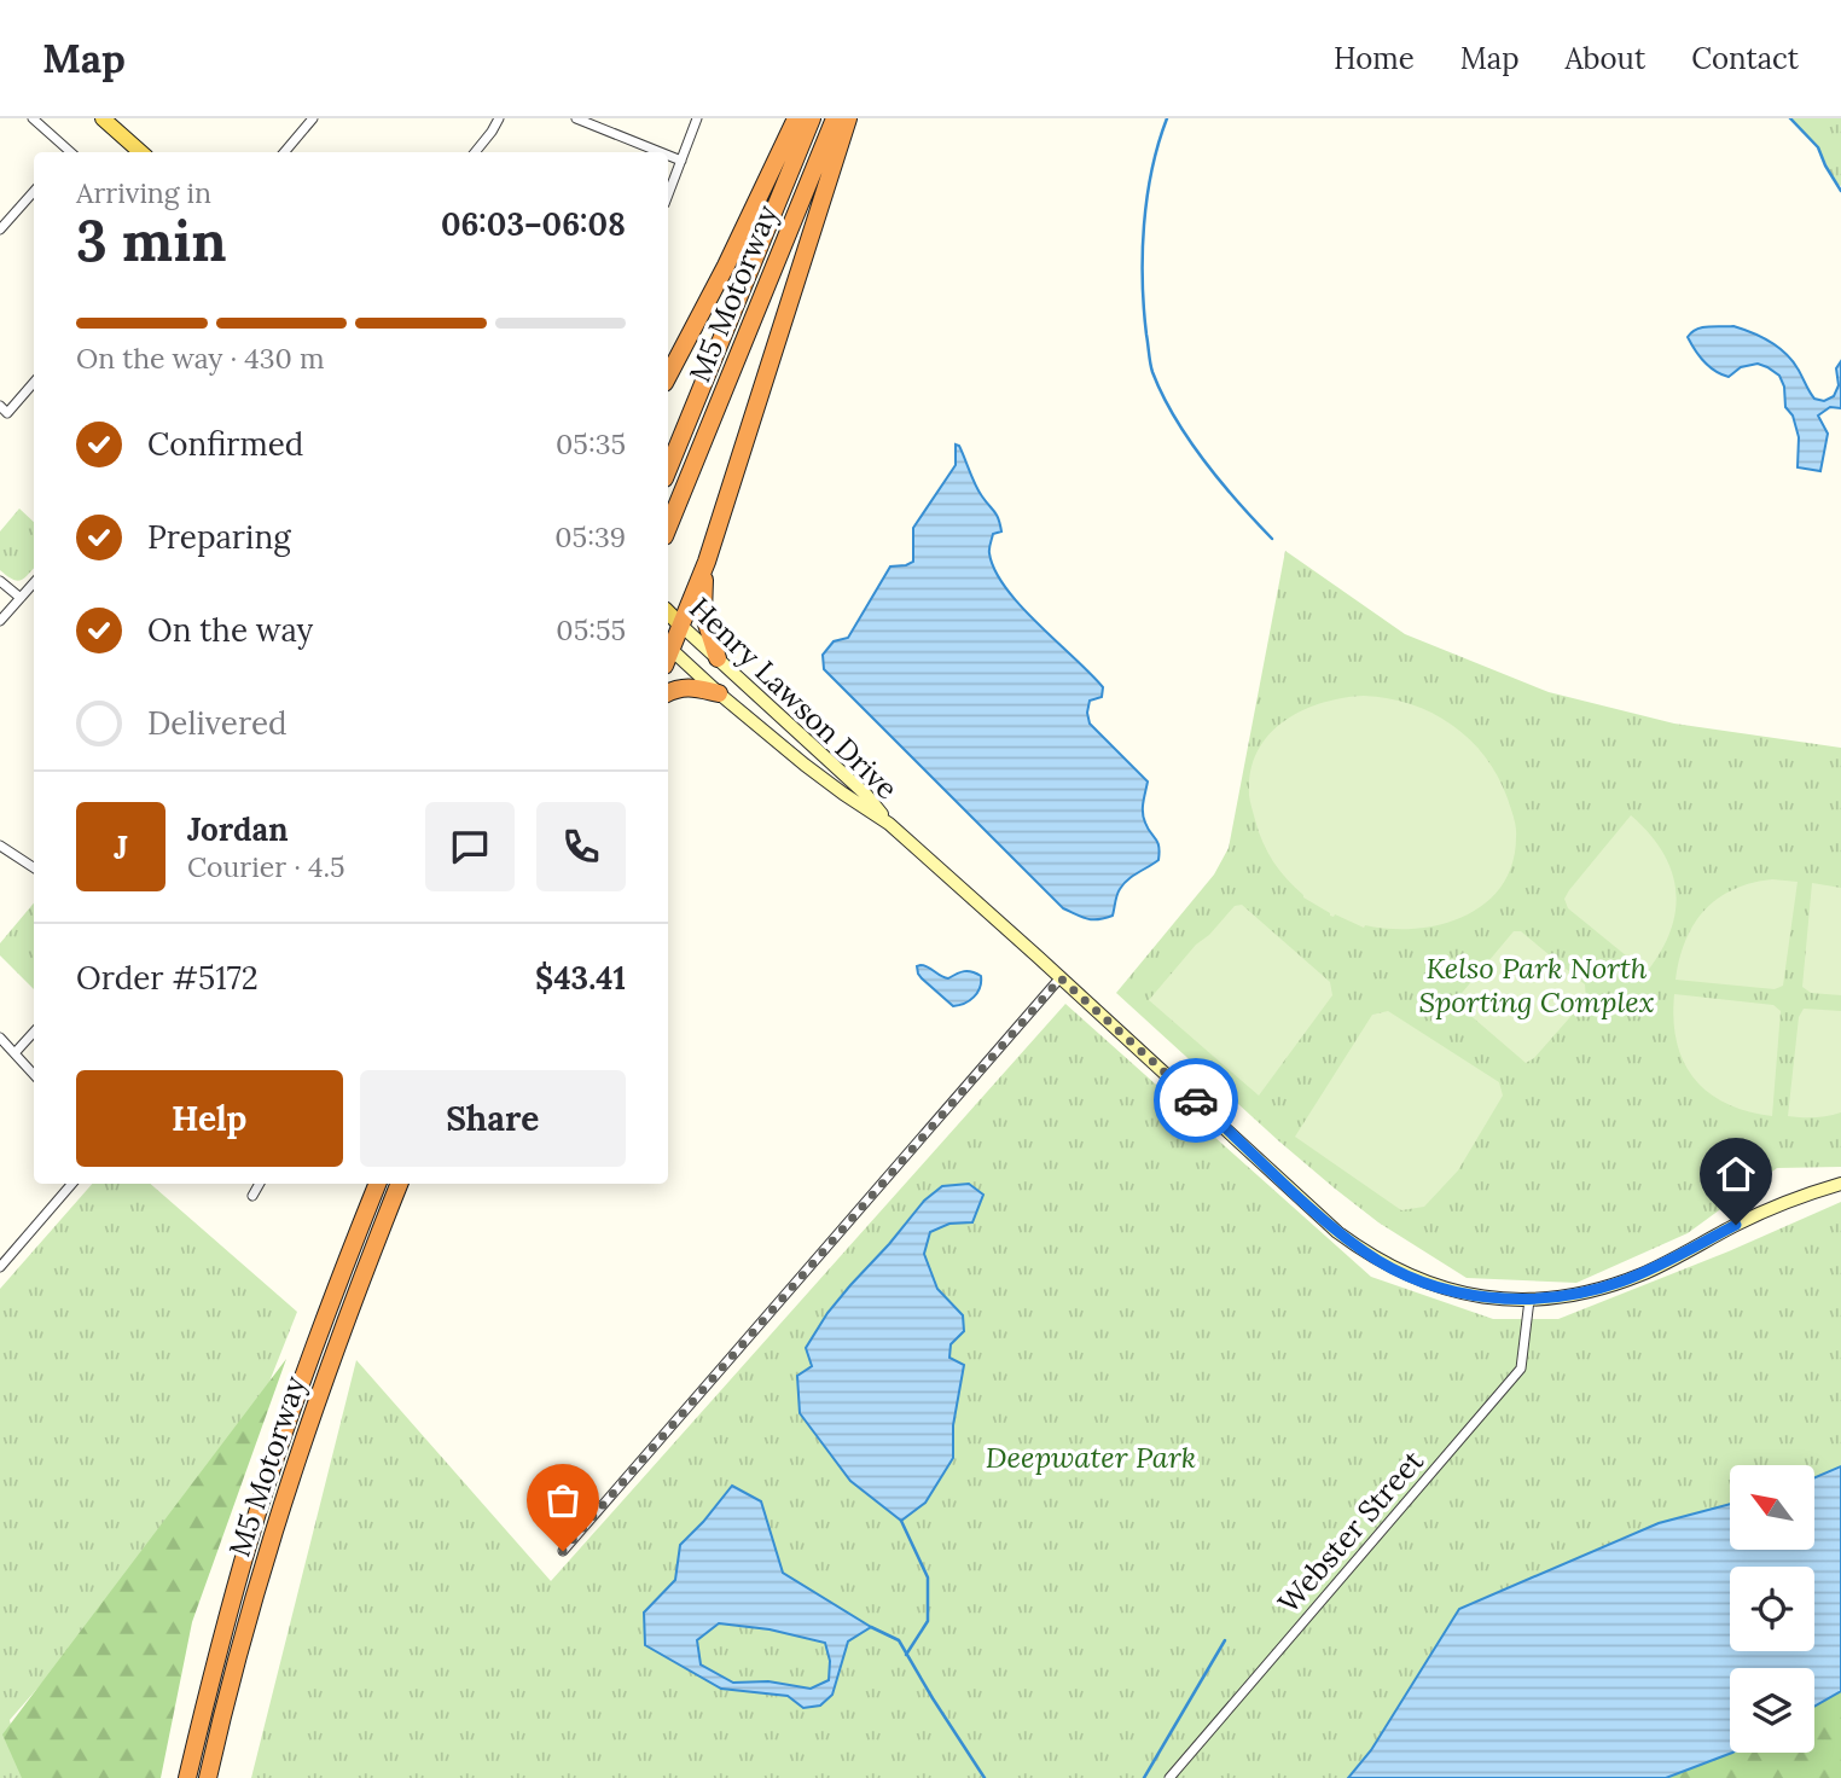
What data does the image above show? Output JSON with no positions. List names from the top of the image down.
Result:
{
  "streets": {
    "highway": ["M5 Motorway"],
    "main road": ["Henry Lawson Drive"],
    "street": ["Webster Street"]
  },
  "crossings": [
    ["Henry Lawson Drive", "Webster Street"]
  ],
  "parks": ["Kelso Park North Sporting Complex", "Deepwater Park"],
  "north": "top left",
  "page": {
    "header": "Map",
    "nav": [
      "Home",
      "Map",
      "About",
      "Contact"
    ],
    "heading": ["3 min", "Arriving in", "06:03–06:08"],
    "panel": [
      "Jordan",
      "Courier · 4.5",
      "Order #5172",
      "$43.41"
    ],
    "bar": "On the way · 430 m",
    "list": [
      ["Confirmed", "05:35"],
      ["Preparing", "05:39"],
      ["On the way", "05:55"],
      "Delivered"
    ],
    "round": "J",
    "buttons": ["Help", "Share"]
  }
}
